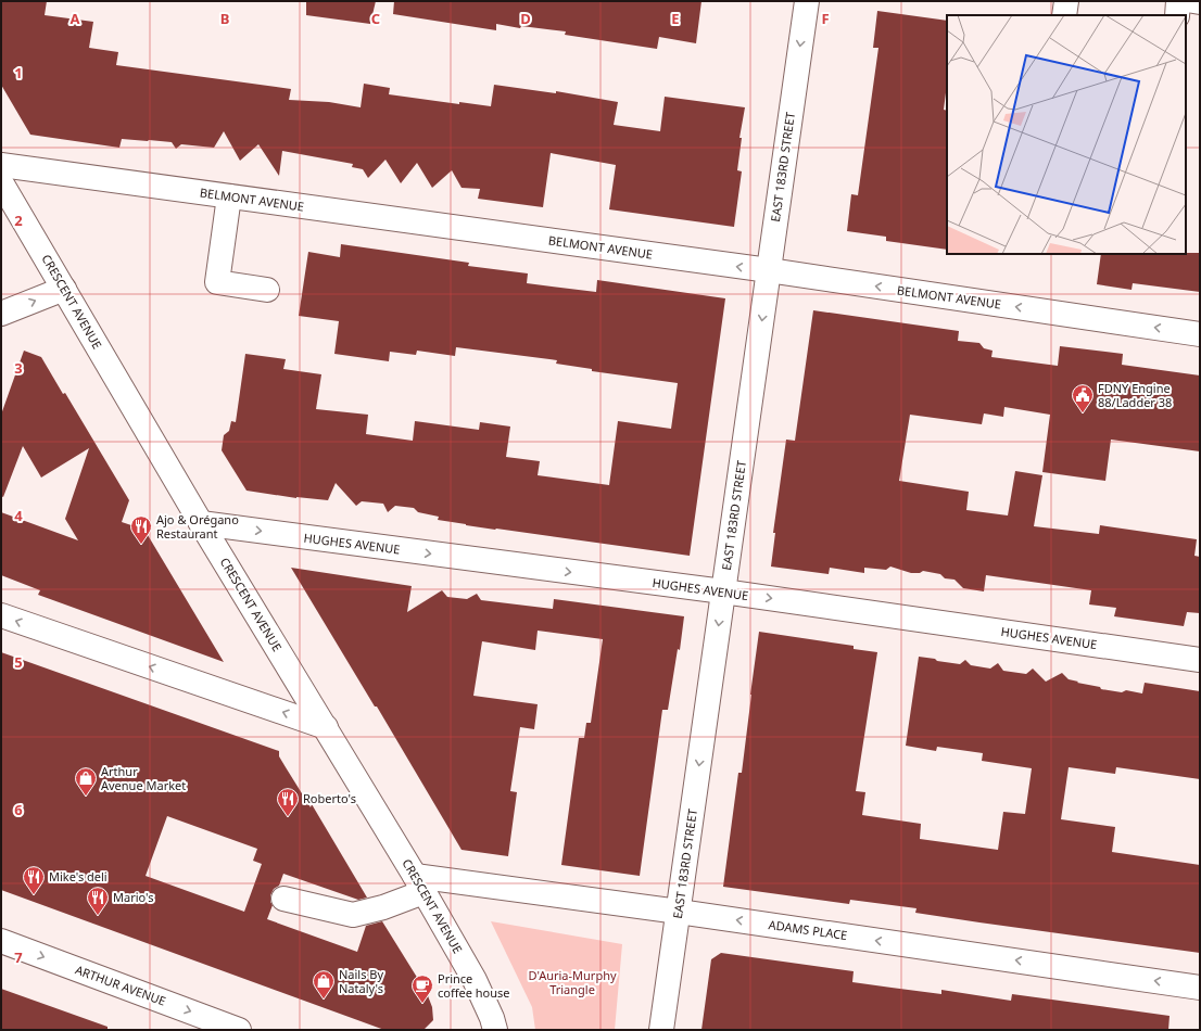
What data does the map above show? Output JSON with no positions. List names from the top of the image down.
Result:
{
  "streets": {
    "street": [
      "EAST 183RD STREET",
      "BELMONT AVENUE",
      "CRESCENT AVENUE",
      "HUGHES AVENUE",
      "ADAMS PLACE",
      "ARTHUR AVENUE"
    ]
  },
  "crossings": [
    ["EAST 183RD STREET", "BELMONT AVENUE"],
    ["EAST 183RD STREET", "HUGHES AVENUE"],
    ["EAST 183RD STREET", "ADAMS PLACE"],
    ["CRESCENT AVENUE", "HUGHES AVENUE"],
    ["CRESCENT AVENUE", "ADAMS PLACE"]
  ],
  "one_way": [
    "EAST 183RD STREET",
    "BELMONT AVENUE",
    "HUGHES AVENUE",
    "ADAMS PLACE",
    "ARTHUR AVENUE"
  ],
  "parks": ["D'Auria-Murphy Triangle"],
  "places": {
    "public building": ["FDNY Engine 88/Ladder 38"],
    "restaurant": [
      "Ajo & Orégano Restaurant",
      "Roberto's",
      "Mike's deli",
      "Mario's"
    ],
    "shop": ["Arthur Avenue Market", "Nails By Nataly's"],
    "cafe": ["Prince coffee house"]
  },
  "grid": {
    "columns": [
      "A",
      "B",
      "C",
      "D",
      "E",
      "F"
    ],
    "rows": [
      "1",
      "2",
      "3",
      "4",
      "5",
      "6",
      "7"
    ]
  }
}
